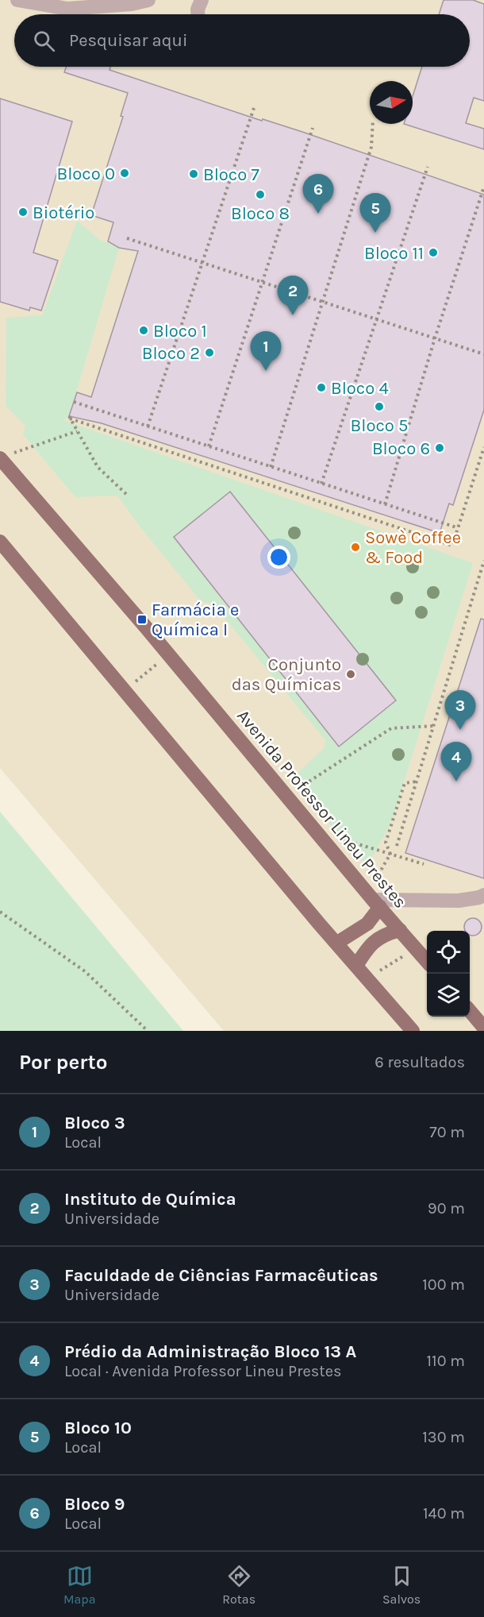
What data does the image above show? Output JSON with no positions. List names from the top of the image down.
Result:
{
  "streets": {
    "main road": ["Avenida Professor Lineu Prestes"]
  },
  "places": {
    "other": [
      "Bloco 0",
      "Bloco 7",
      "Bloco 8",
      "Biotério",
      "Bloco 11",
      "Bloco 1",
      "Bloco 2",
      "Bloco 4",
      "Bloco 5",
      "Bloco 6",
      "Sowè Coffee & Food",
      "Conjunto das Químicas"
    ],
    "transit": ["Farmácia e Química I"]
  },
  "north": "right",
  "page": {
    "search": "Pesquisar aqui",
    "pins": [
      "6",
      "5",
      "2",
      "1",
      "3",
      "4"
    ],
    "heading": ["Por perto", "6 resultados"],
    "list": [
      {
        "mark": "1",
        "name": "Bloco 3",
        "note": "Local",
        "value": "70 m"
      },
      {
        "mark": "2",
        "name": "Instituto de Química",
        "note": "Universidade",
        "value": "90 m"
      },
      {
        "mark": "3",
        "name": "Faculdade de Ciências Farmacêuticas",
        "note": "Universidade",
        "value": "100 m"
      },
      {
        "mark": "4",
        "name": "Prédio da Administração Bloco 13 A",
        "note": "Local · Avenida Professor Lineu Prestes",
        "value": "110 m"
      },
      {
        "mark": "5",
        "name": "Bloco 10",
        "note": "Local",
        "value": "130 m"
      },
      {
        "mark": "6",
        "name": "Bloco 9",
        "note": "Local",
        "value": "140 m"
      }
    ],
    "nav": ["Mapa", "Rotas", "Salvos"]
  }
}
